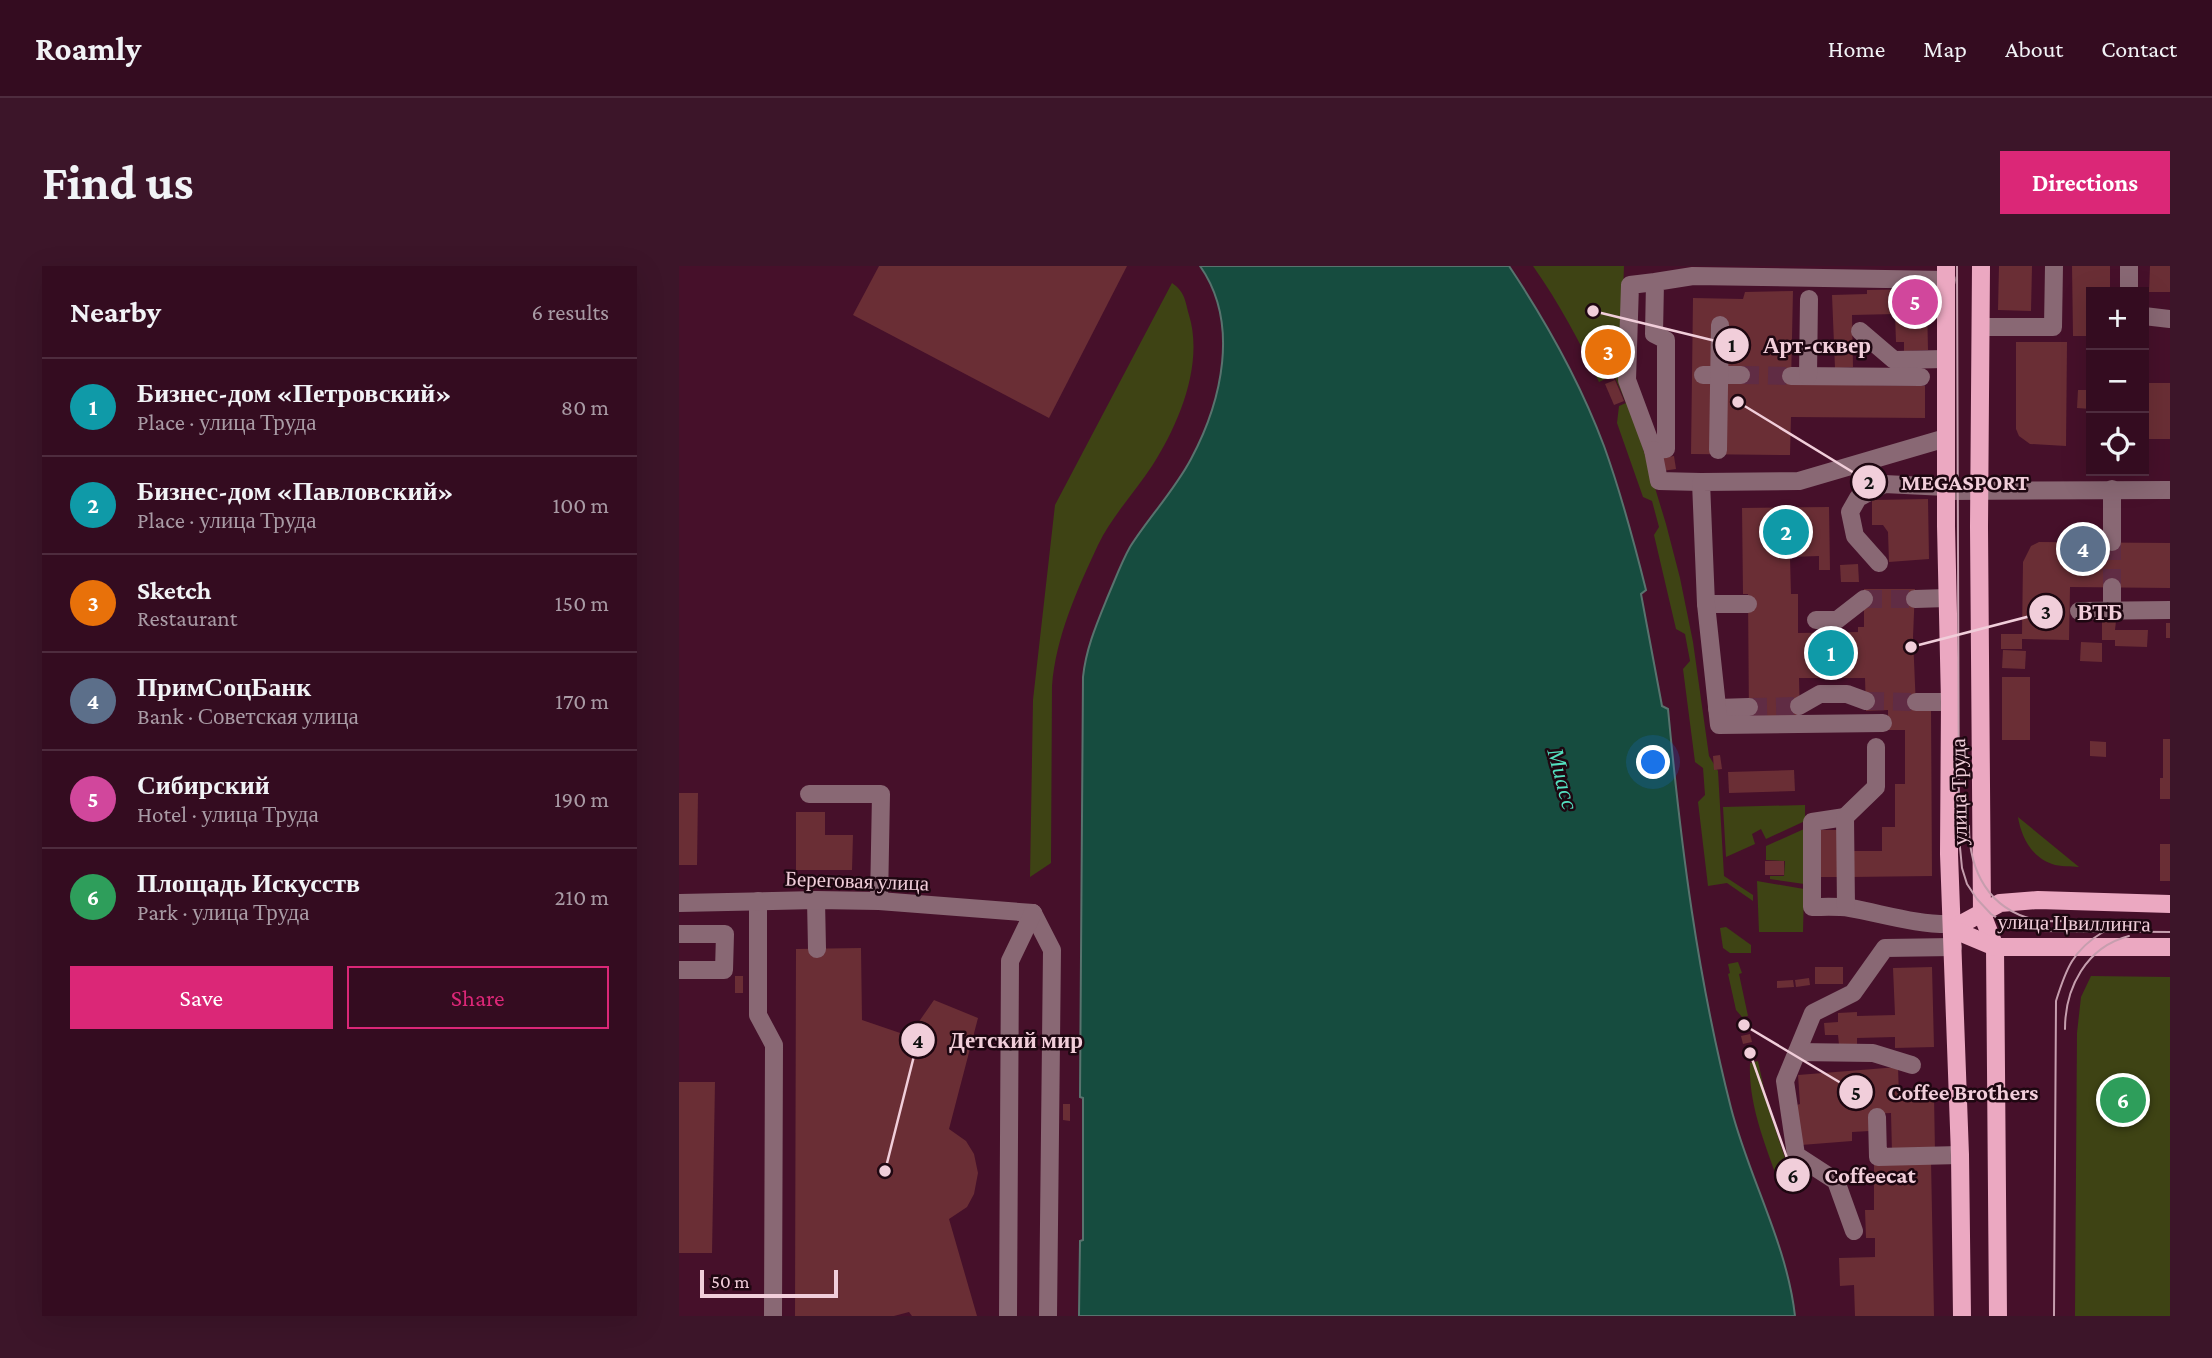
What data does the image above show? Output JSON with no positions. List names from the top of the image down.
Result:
{
  "streets": {
    "main road": ["улица Труда", "улица Цвиллинга"],
    "street": ["Береговая улица"]
  },
  "crossings": [
    ["улица Труда", "улица Цвиллинга"]
  ],
  "water": ["Миасс"],
  "places": [
    "Арт-сквер",
    "MEGASPORT",
    "ВТБ",
    "Coffee Brothers",
    "Coffeecat",
    "Детский мир"
  ],
  "scale_bar": "50 m",
  "page": {
    "header": "Roamly",
    "nav": [
      "Home",
      "Map",
      "About",
      "Contact"
    ],
    "buttons": [
      "Directions",
      ["Save", "Share"]
    ],
    "title": "Find us",
    "heading": ["Nearby", "6 results"],
    "pins": [
      "5",
      "3",
      "2",
      "4",
      "1",
      "6"
    ],
    "map_buttons": ["+", "−"],
    "list": [
      {
        "mark": "1",
        "name": "Бизнес-дом «Петровский»",
        "note": "Place · улица Труда",
        "value": "80 m"
      },
      {
        "mark": "2",
        "name": "Бизнес-дом «Павловский»",
        "note": "Place · улица Труда",
        "value": "100 m"
      },
      {
        "mark": "3",
        "name": "Sketch",
        "note": "Restaurant",
        "value": "150 m"
      },
      {
        "mark": "4",
        "name": "ПримСоцБанк",
        "note": "Bank · Советская улица",
        "value": "170 m"
      },
      {
        "mark": "5",
        "name": "Сибирский",
        "note": "Hotel · улица Труда",
        "value": "190 m"
      },
      {
        "mark": "6",
        "name": "Площадь Искусств",
        "note": "Park · улица Труда",
        "value": "210 m"
      }
    ],
    "scale": "50 m"
  }
}
